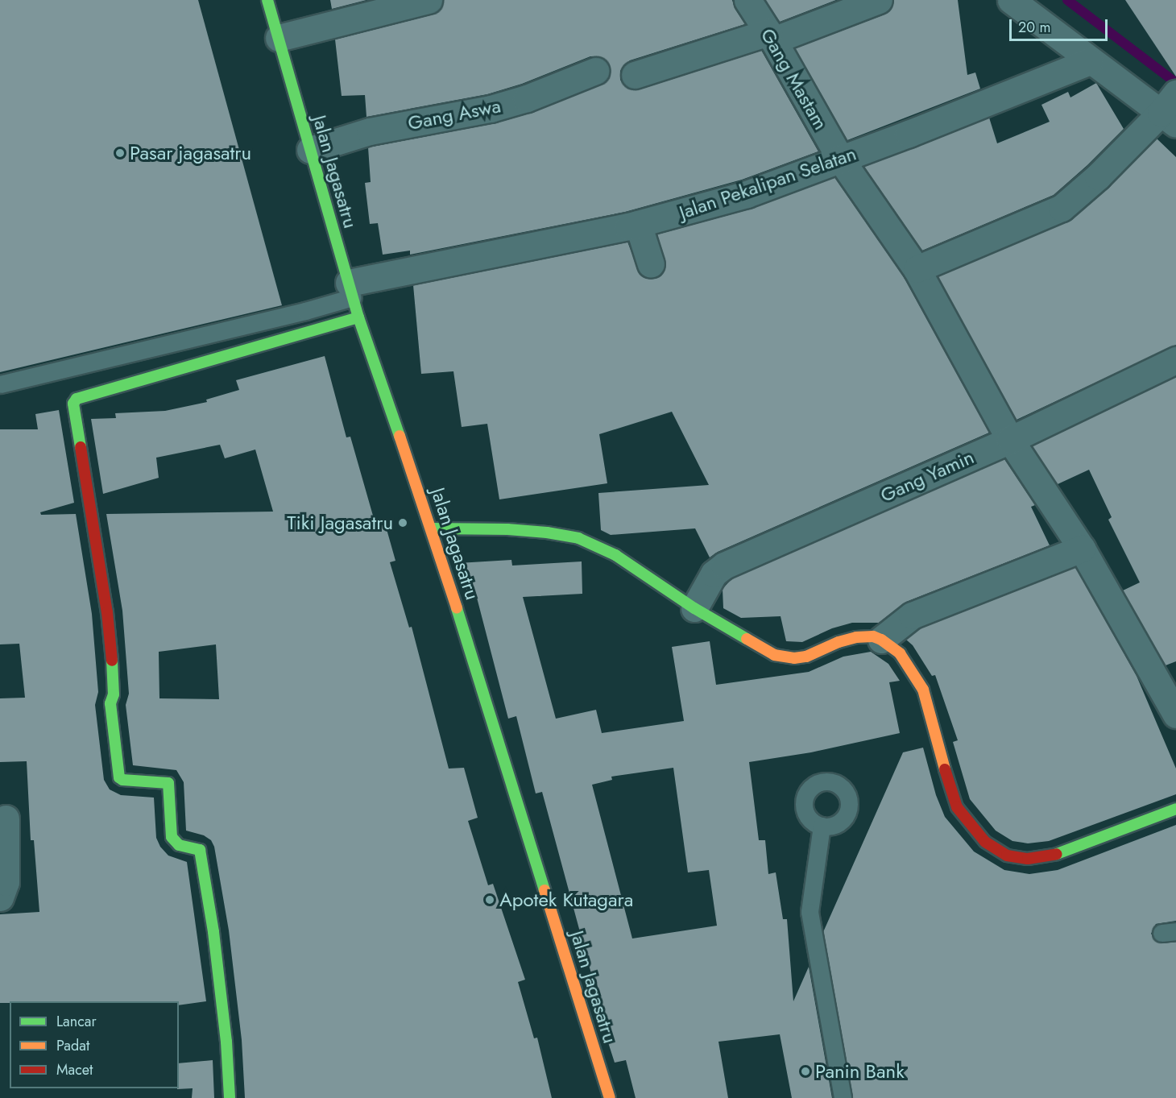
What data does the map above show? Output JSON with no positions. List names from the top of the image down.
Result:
{
  "streets": {
    "street": [
      "Gang Mastam",
      "Gang Aswa",
      "Jalan Jagasatru",
      "Jalan Pekalipan Selatan",
      "Gang Yamin"
    ]
  },
  "crossings": [
    ["Gang Mastam", "Jalan Pekalipan Selatan"],
    ["Gang Mastam", "Gang Yamin"],
    ["Gang Aswa", "Jalan Jagasatru"],
    ["Jalan Jagasatru", "Jalan Pekalipan Selatan"]
  ],
  "places": [
    "Pasar jagasatru",
    "Tiki Jagasatru",
    "Apotek Kutagara",
    "Panin Bank"
  ],
  "legend": ["Lancar", "Padat", "Macet"],
  "scale_bar": "20 m"
}
